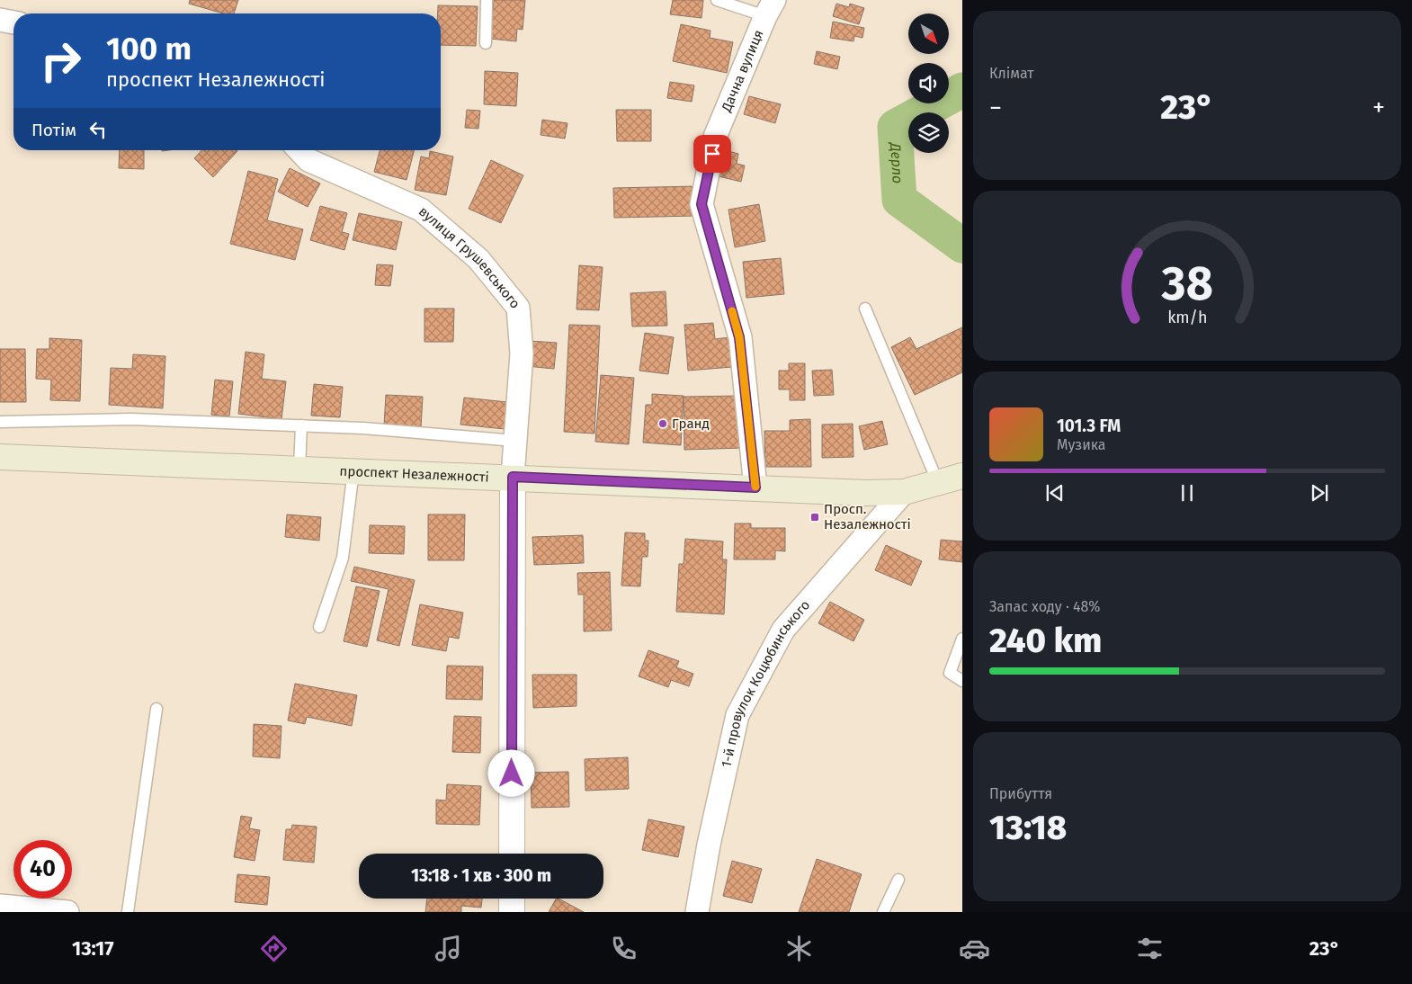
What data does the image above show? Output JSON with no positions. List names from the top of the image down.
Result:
{
  "streets": {
    "main road": ["проспект Незалежності"],
    "street": ["Дачна вулиця", "вулиця Грушевського", "1-й провулок Коцюбинського"]
  },
  "crossings": [
    ["Дачна вулиця", "проспект Незалежності"],
    ["вулиця Грушевського", "проспект Незалежності"],
    ["проспект Незалежності", "1-й провулок Коцюбинського"]
  ],
  "water": ["Дерло"],
  "places": {
    "other": ["Гранд"],
    "transit": ["Просп. Незалежності"]
  },
  "north": "bottom right",
  "page": {
    "tile": [
      "Клімат",
      ["Запас ходу · 48%", "240 km"],
      ["Прибуття", "13:18"]
    ],
    "turn": ["100 m", "проспект Незалежності"],
    "heat": ["−", "23°", "+"],
    "then": "Потім",
    "song": ["101.3 FM", "Музика"],
    "limit": "40",
    "trip": "13:18 · 1 хв · 300 m",
    "tabs": ["13:17", "23°"],
    "gauge": ["38", "km/h"]
  }
}
